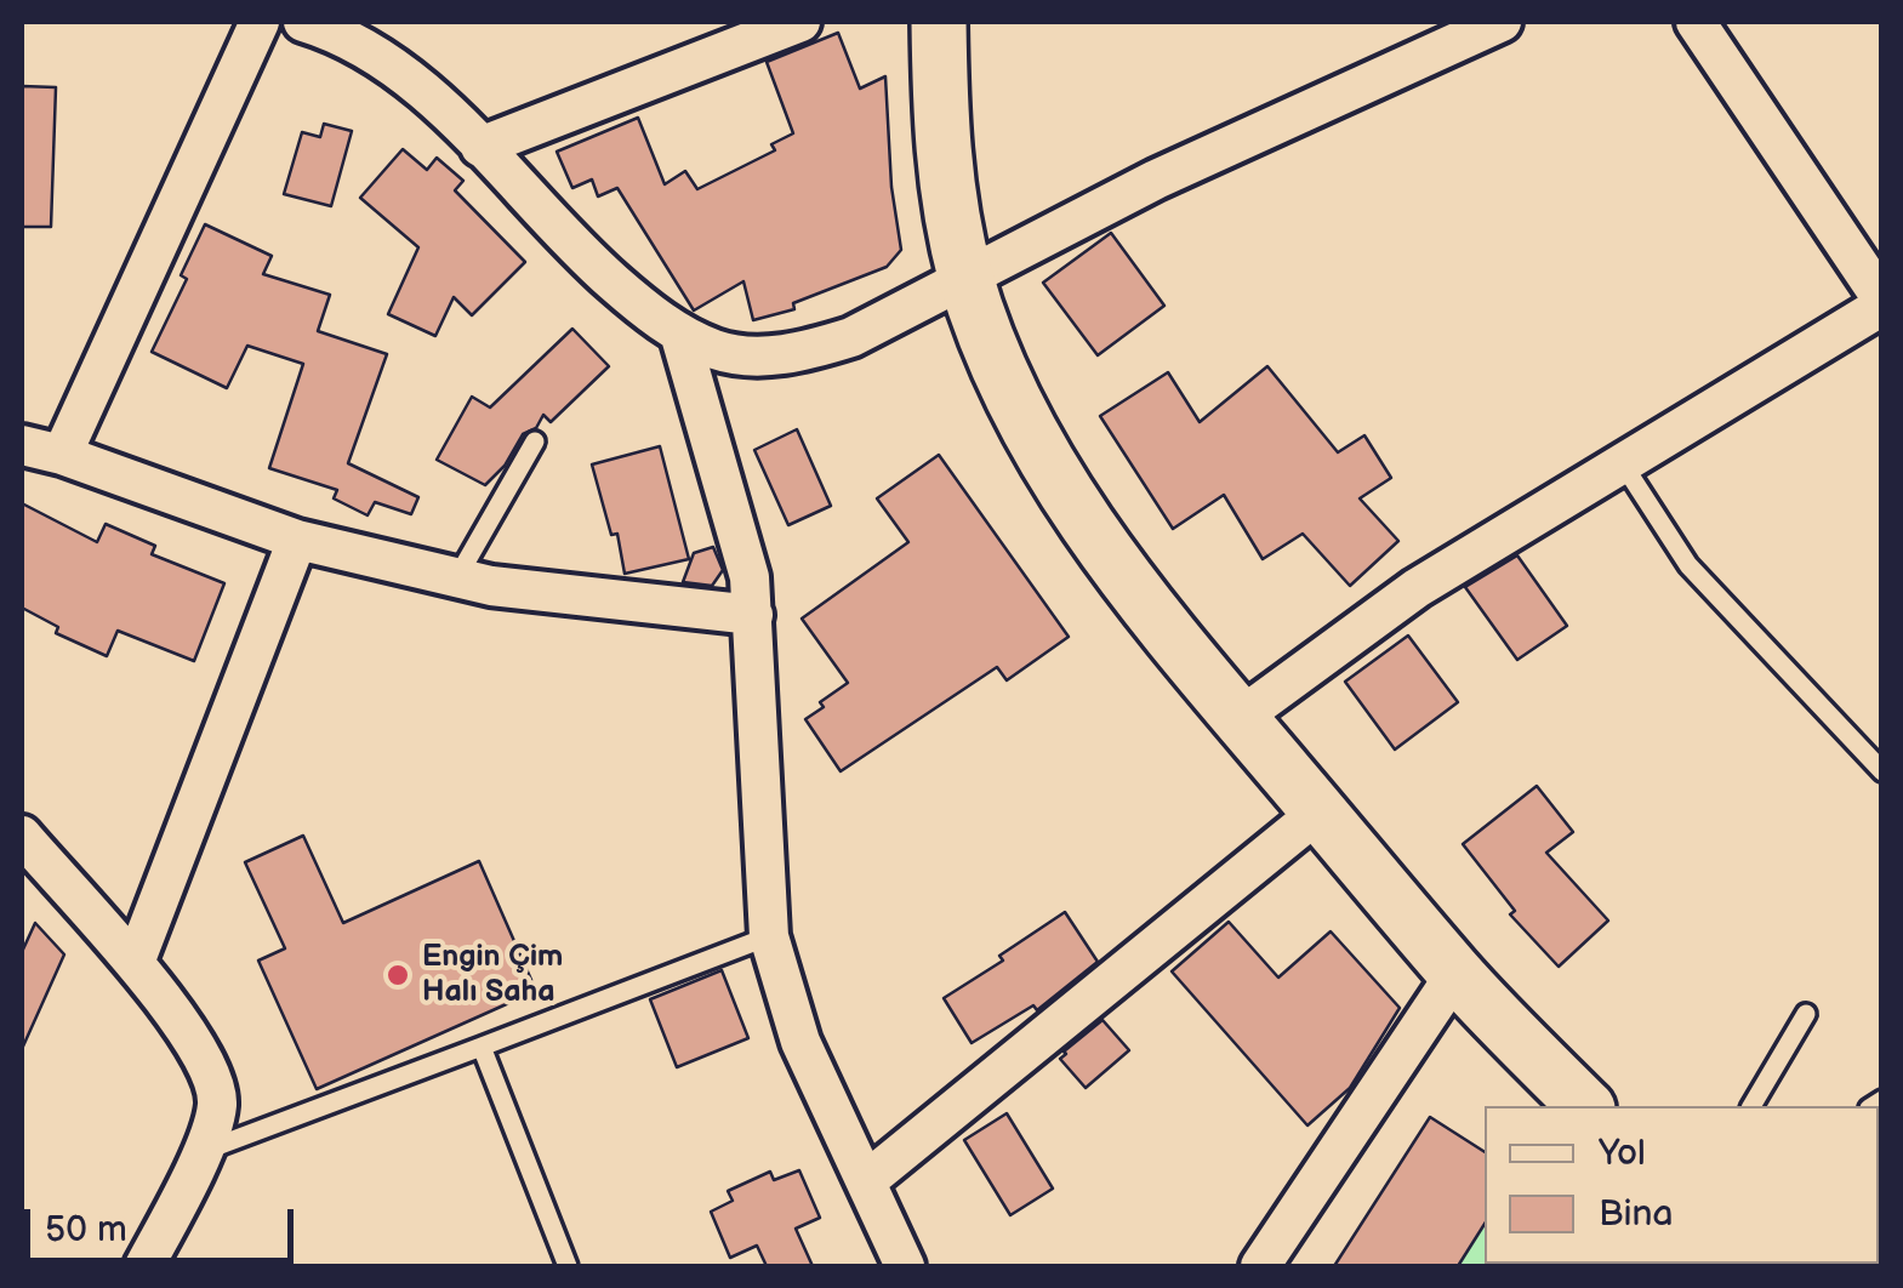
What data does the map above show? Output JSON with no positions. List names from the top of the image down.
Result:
{
  "places": ["Engin Çim Halı Saha"],
  "legend": ["Yol", "Bina"],
  "scale_bar": "50 m"
}
